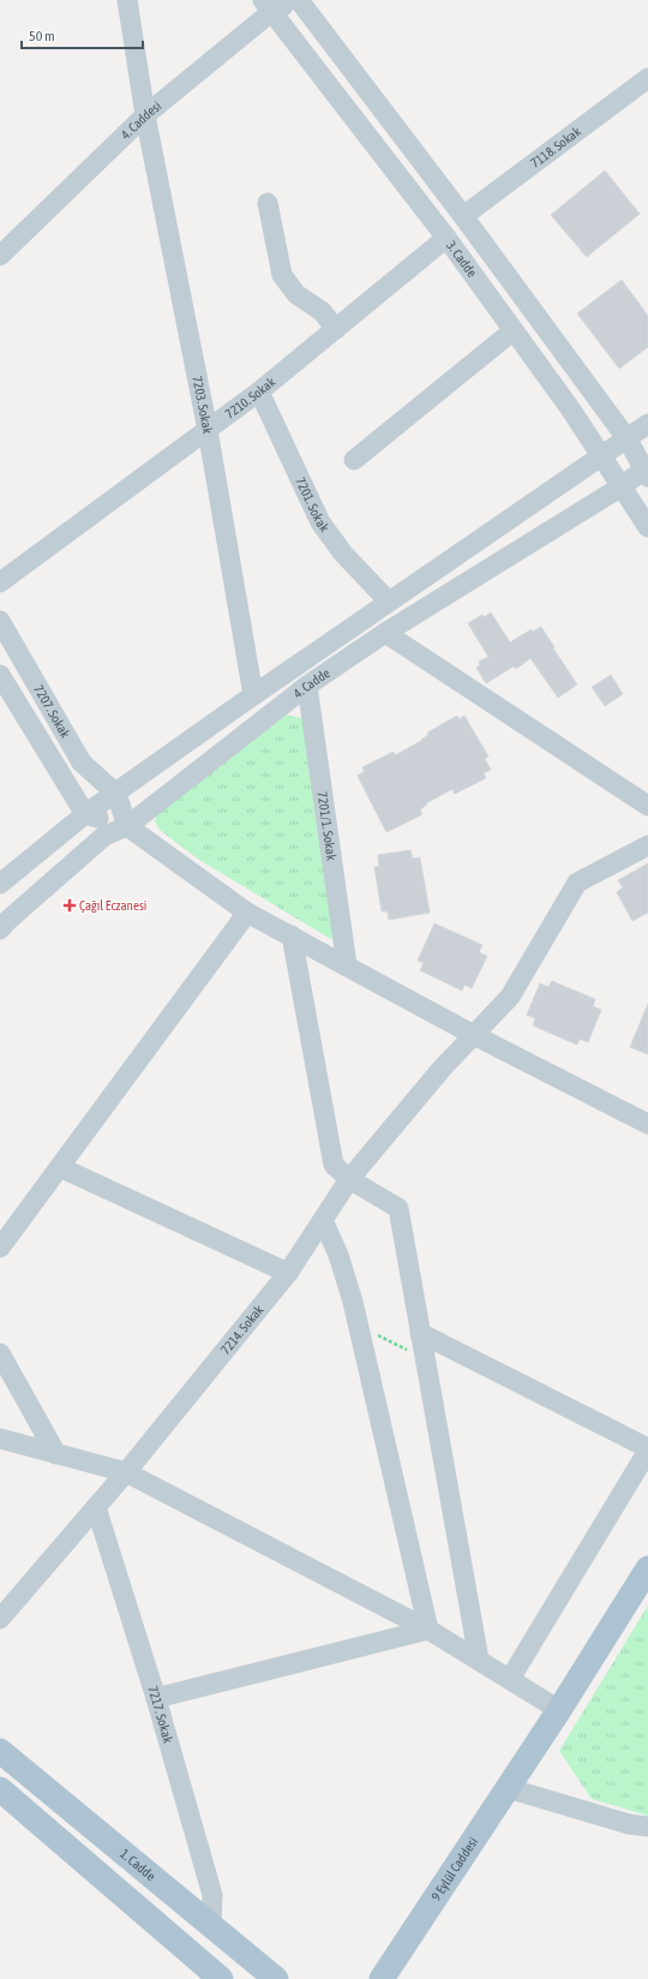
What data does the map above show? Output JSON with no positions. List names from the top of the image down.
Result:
{
  "streets": {
    "main road": ["1. Cadde", "9 Eylül Caddesi"],
    "street": [
      "4. Caddesi",
      "7118. Sokak",
      "3. Cadde",
      "7210. Sokak",
      "7203. Sokak",
      "7201. Sokak",
      "4. Cadde",
      "7207. Sokak",
      "7201/1. Sokak",
      "7214. Sokak",
      "7217. Sokak"
    ]
  },
  "crossings": [
    ["4. Caddesi", "3. Cadde"],
    ["4. Caddesi", "7203. Sokak"],
    ["7118. Sokak", "3. Cadde"],
    ["3. Cadde", "7210. Sokak"],
    ["3. Cadde", "4. Cadde"],
    ["7210. Sokak", "7203. Sokak"],
    ["7210. Sokak", "7201. Sokak"],
    ["7203. Sokak", "4. Cadde"],
    ["7201. Sokak", "4. Cadde"],
    ["4. Cadde", "7207. Sokak"],
    ["4. Cadde", "7201/1. Sokak"],
    ["7214. Sokak", "7217. Sokak"],
    ["7217. Sokak", "1. Cadde"]
  ],
  "places": {
    "health": ["Çağıl Eczanesi"]
  },
  "scale_bar": "50 m"
}
